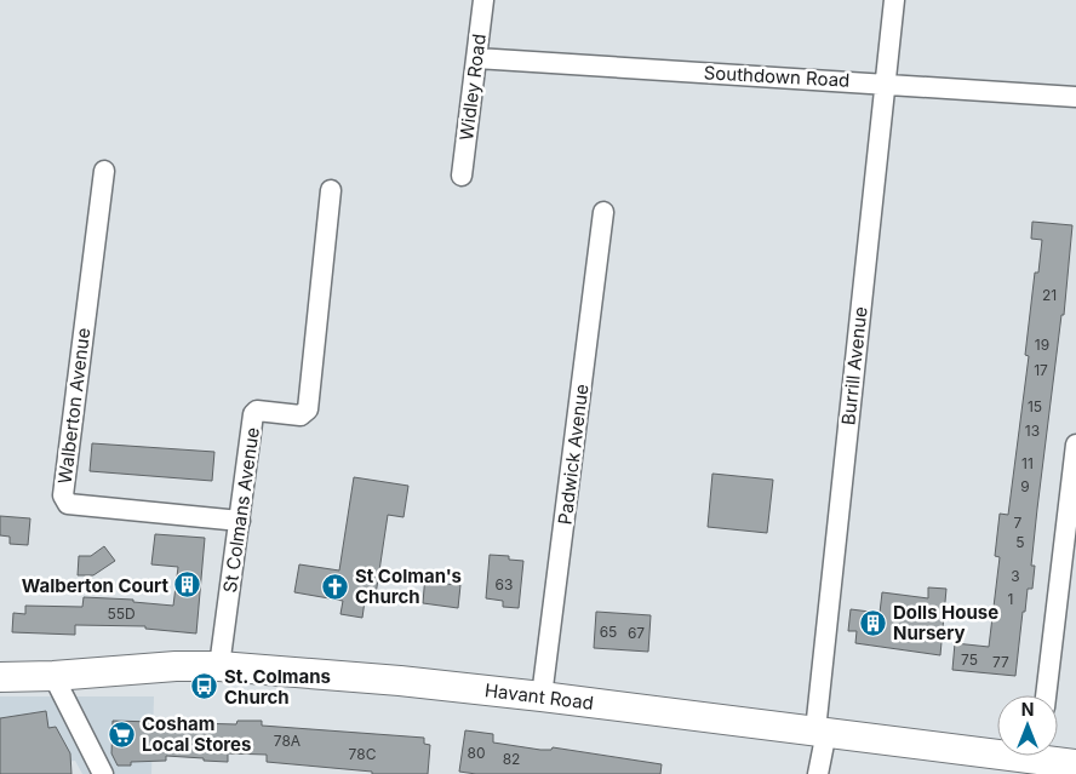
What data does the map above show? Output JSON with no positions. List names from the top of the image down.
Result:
{
  "streets": {
    "street": [
      "Southdown Road",
      "Widley Road",
      "Burrill Avenue",
      "Walberton Avenue",
      "Padwick Avenue",
      "St Colmans Avenue",
      "Havant Road"
    ]
  },
  "crossings": [
    ["Southdown Road", "Widley Road"],
    ["Southdown Road", "Burrill Avenue"],
    ["Burrill Avenue", "Havant Road"],
    ["Walberton Avenue", "St Colmans Avenue"],
    ["Padwick Avenue", "Havant Road"],
    ["St Colmans Avenue", "Havant Road"]
  ],
  "places": {
    "building": ["Walberton Court", "Dolls House Nursery"],
    "church": ["St Colman's Church"],
    "bus stop": ["St. Colmans Church"],
    "supermarket": ["Cosham Local Stores"]
  },
  "house_numbers": [
    "21",
    "19",
    "17",
    "15",
    "13",
    "11",
    "9",
    "7",
    "5",
    "3",
    "63",
    "1",
    "55D",
    "65",
    "67",
    "75",
    "77",
    "78A",
    "80",
    "78C",
    "82"
  ],
  "north": "top"
}
